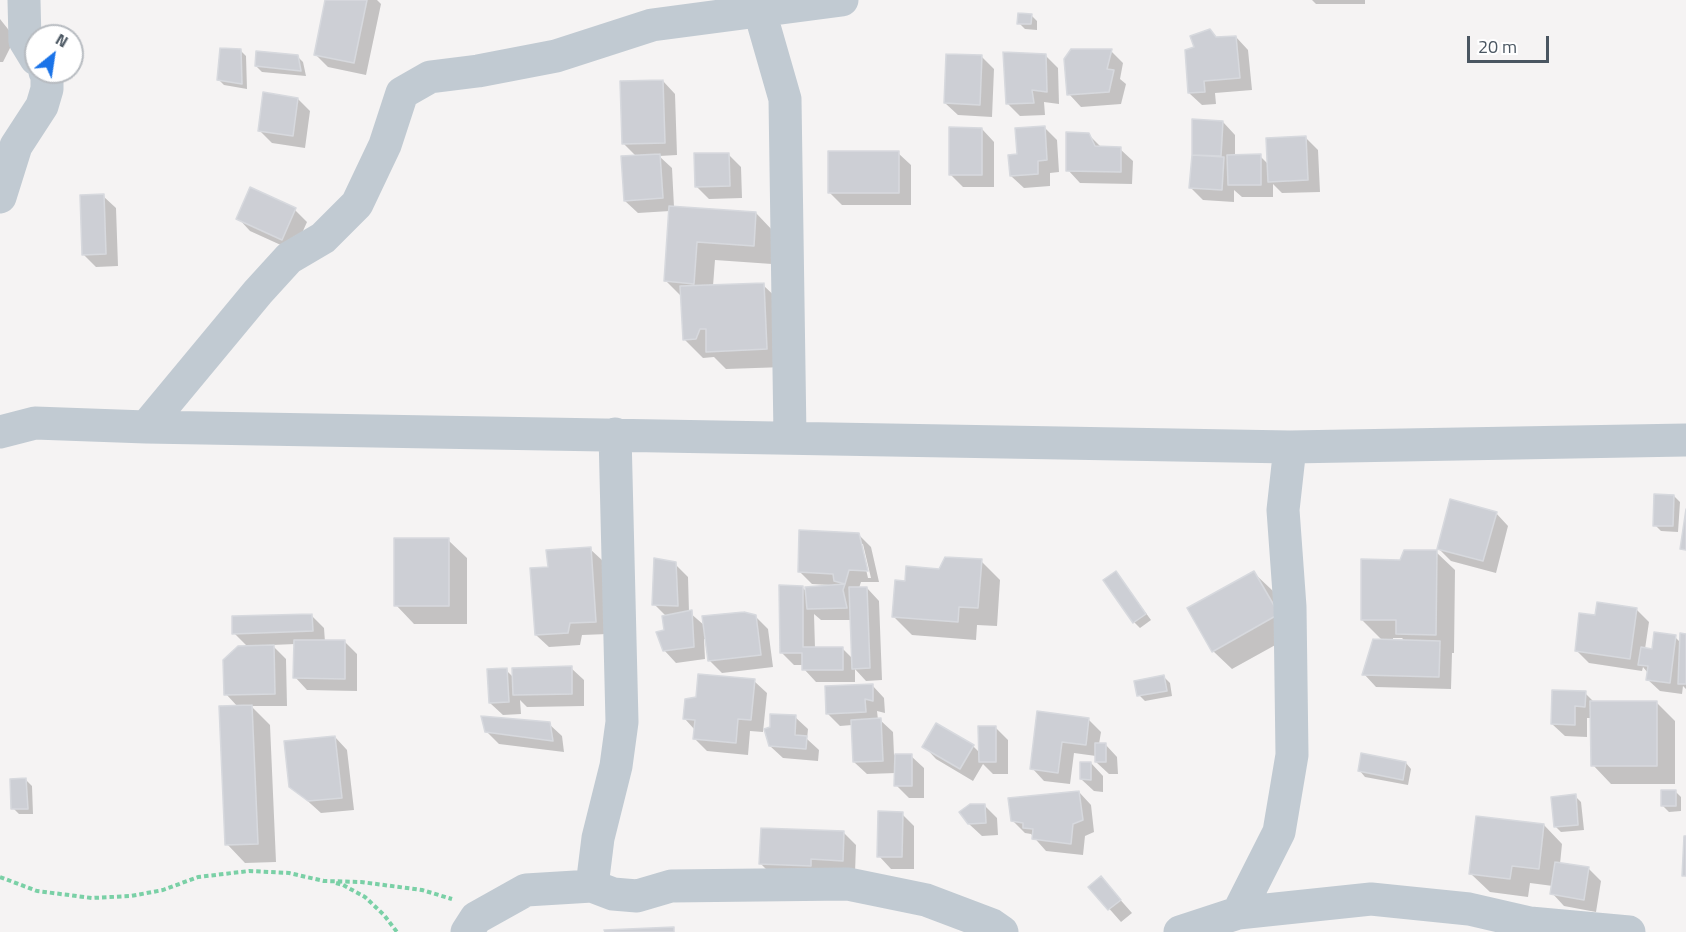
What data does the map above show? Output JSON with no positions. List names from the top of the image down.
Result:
{
  "scale_bar": "20 m",
  "north": "top right"
}
